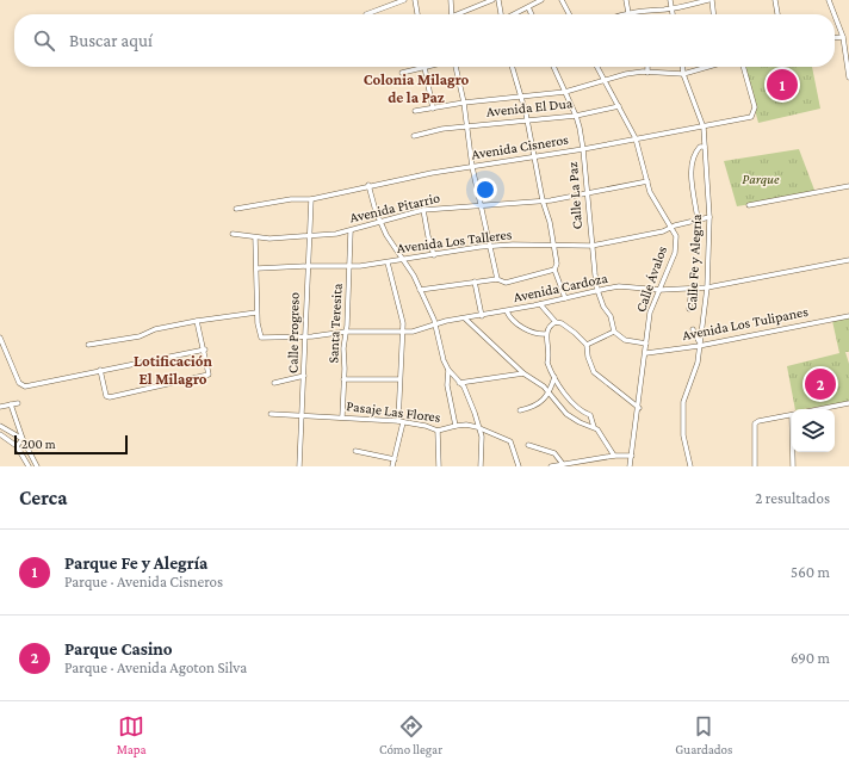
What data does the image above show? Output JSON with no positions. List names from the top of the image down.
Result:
{
  "streets": {
    "street": [
      "Avenida El Dua",
      "Avenida Cisneros",
      "Calle La Paz",
      "Avenida Pitarrio",
      "Avenida Los Talleres",
      "Calle Fe y Alegría",
      "Calle Ávalos",
      "Avenida Cardoza",
      "Santa Teresita",
      "Avenida Los Tulipanes",
      "Calle Progreso",
      "Pasaje Las Flores"
    ]
  },
  "crossings": [
    ["Avenida El Dua", "Calle La Paz"],
    ["Avenida El Dua", "Calle Ávalos"],
    ["Avenida Cisneros", "Calle La Paz"],
    ["Avenida Cisneros", "Calle Fe y Alegría"],
    ["Avenida Cisneros", "Calle Ávalos"],
    ["Avenida Cisneros", "Calle Progreso"],
    ["Calle La Paz", "Avenida Pitarrio"],
    ["Calle La Paz", "Avenida Los Talleres"],
    ["Calle La Paz", "Avenida Cardoza"],
    ["Avenida Pitarrio", "Calle Ávalos"],
    ["Avenida Pitarrio", "Santa Teresita"],
    ["Avenida Pitarrio", "Calle Progreso"],
    ["Avenida Los Talleres", "Calle Fe y Alegría"],
    ["Avenida Los Talleres", "Calle Ávalos"],
    ["Avenida Los Talleres", "Santa Teresita"],
    ["Avenida Los Talleres", "Calle Progreso"],
    ["Calle Fe y Alegría", "Avenida Cardoza"],
    ["Calle Fe y Alegría", "Avenida Los Tulipanes"],
    ["Calle Ávalos", "Avenida Cardoza"],
    ["Calle Ávalos", "Avenida Los Tulipanes"],
    ["Avenida Cardoza", "Santa Teresita"],
    ["Avenida Cardoza", "Calle Progreso"],
    ["Santa Teresita", "Pasaje Las Flores"],
    ["Calle Progreso", "Pasaje Las Flores"]
  ],
  "districts": ["Colonia Milagro de la Paz", "Lotificación El Milagro"],
  "parks": ["Parque"],
  "scale_bar": "200 m",
  "page": {
    "search": "Buscar aquí",
    "pins": ["1", "2"],
    "scale": "200 m",
    "heading": ["Cerca", "2 resultados"],
    "list": [
      {
        "mark": "1",
        "name": "Parque Fe y Alegría",
        "note": "Parque · Avenida Cisneros",
        "value": "560 m"
      },
      {
        "mark": "2",
        "name": "Parque Casino",
        "note": "Parque · Avenida Agoton Silva",
        "value": "690 m"
      }
    ],
    "nav": ["Mapa", "Cómo llegar", "Guardados"]
  }
}
